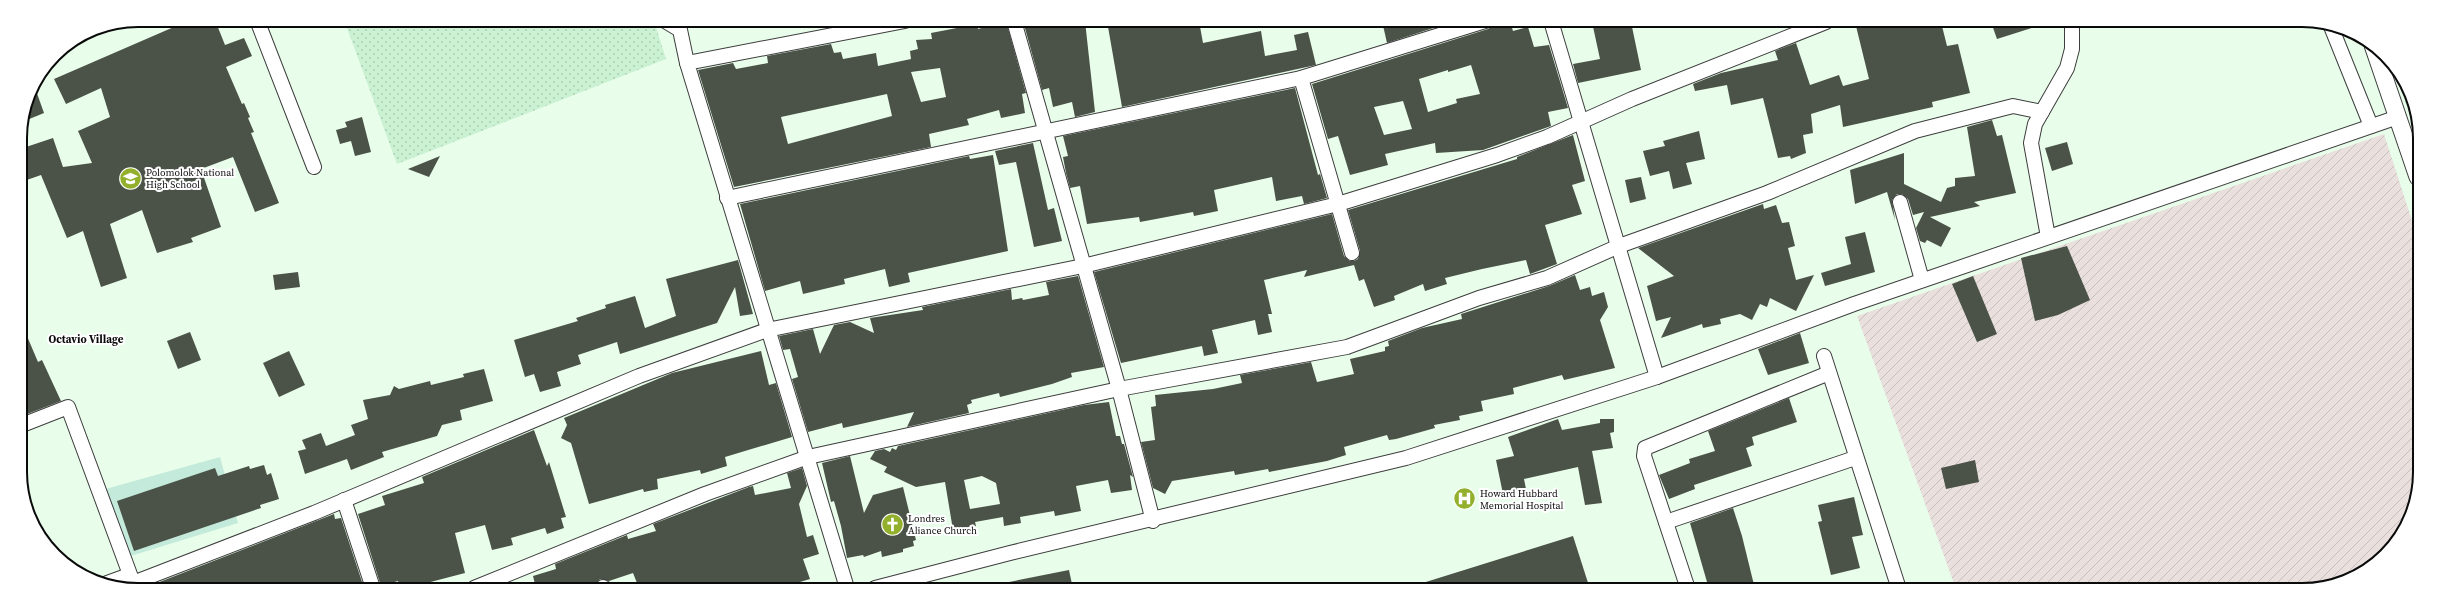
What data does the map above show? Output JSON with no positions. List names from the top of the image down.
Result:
{
  "districts": ["Octavio Village"],
  "places": {
    "school or university": ["Polomolok National High School"],
    "hospital": ["Howard Hubbard Memorial Hospital"],
    "church": ["Londres Aliance Church"]
  }
}
